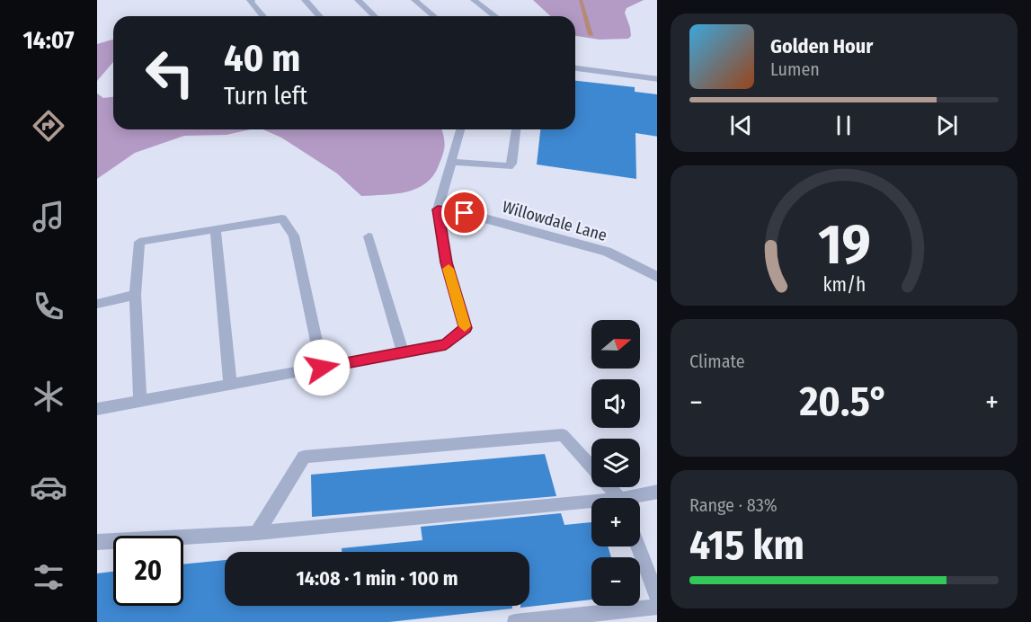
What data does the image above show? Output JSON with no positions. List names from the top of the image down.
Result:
{
  "streets": {
    "street": ["Willowdale Lane"]
  },
  "north": "right",
  "page": {
    "tabs": "14:07",
    "turn": ["40 m", "Turn left"],
    "song": ["Golden Hour", "Lumen"],
    "tile": [
      "Climate",
      ["Range · 83%", "415 km"]
    ],
    "map_buttons": ["+", "−"],
    "heat": ["−", "20.5°", "+"],
    "limit": "20",
    "trip": "14:08 · 1 min · 100 m",
    "gauge": ["19", "km/h"]
  }
}
